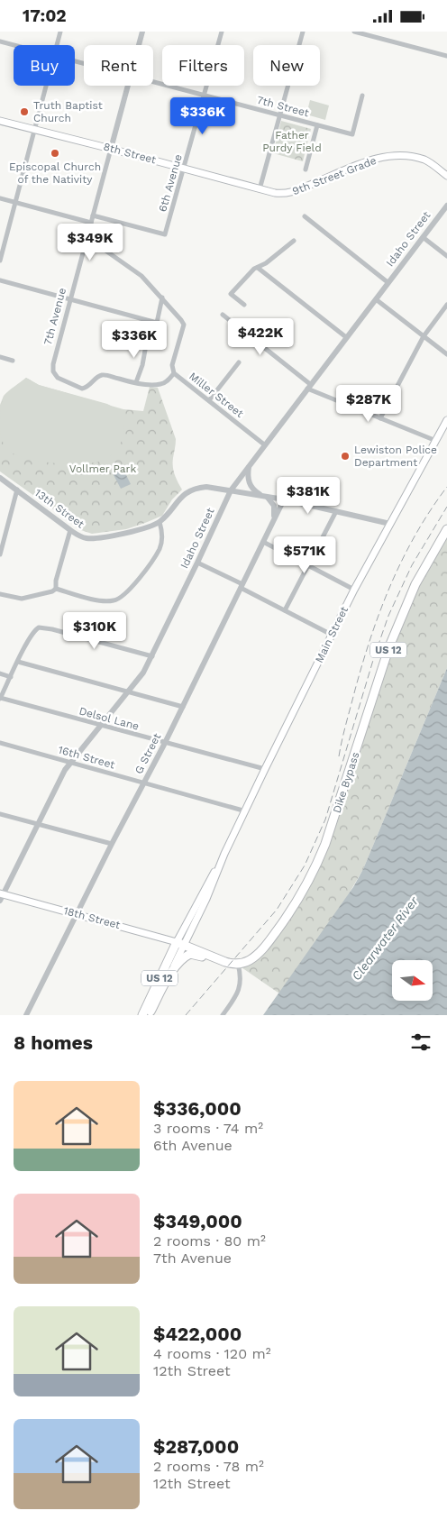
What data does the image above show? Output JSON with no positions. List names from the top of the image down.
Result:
{
  "streets": {
    "highway": ["Main Street", "US 12", "Dike Bypass"],
    "main road": ["8th Street", "9th Street Grade", "18th Street"],
    "street": [
      "7th Street",
      "6th Avenue",
      "Idaho Street",
      "7th Avenue",
      "Miller Street",
      "13th Street",
      "Delsol Lane",
      "G Street",
      "16th Street"
    ]
  },
  "crossings": [
    ["7th Street", "6th Avenue"],
    ["8th Street", "9th Street Grade"],
    ["8th Street", "6th Avenue"],
    ["8th Street", "7th Avenue"],
    ["6th Avenue", "7th Avenue"],
    ["Idaho Street", "Miller Street"],
    ["Idaho Street", "13th Street"],
    ["Idaho Street", "Delsol Lane"],
    ["Idaho Street", "16th Street"],
    ["Idaho Street", "18th Street"],
    ["7th Avenue", "Miller Street"],
    ["13th Street", "Main Street"],
    ["13th Street", "G Street"],
    ["Main Street", "US 12"],
    ["Main Street", "Delsol Lane"],
    ["Main Street", "16th Street"],
    ["Main Street", "18th Street"],
    ["US 12", "Dike Bypass"],
    ["US 12", "18th Street"],
    ["Delsol Lane", "G Street"],
    ["G Street", "16th Street"],
    ["G Street", "18th Street"]
  ],
  "water": ["Clearwater River"],
  "parks": ["Father Purdy Field", "Vollmer Park"],
  "places": ["Truth Baptist Church", "Episcopal Church of the Nativity", "Lewiston Police Department"],
  "north": "right",
  "page": {
    "status": "17:02",
    "chip": [
      "Buy",
      "Rent",
      "Filters",
      "New"
    ],
    "price": [
      "$336K",
      "$349K",
      "$422K",
      "$336K",
      "$287K",
      "$381K",
      "$571K",
      "$310K"
    ],
    "heading": "8 homes",
    "list": [
      {
        "name": "$336,000",
        "note": "3 rooms · 74 m² · 6th Avenue"
      },
      {
        "name": "$349,000",
        "note": "2 rooms · 80 m² · 7th Avenue"
      },
      {
        "name": "$422,000",
        "note": "4 rooms · 120 m² · 12th Street"
      },
      {
        "name": "$287,000",
        "note": "2 rooms · 78 m² · 12th Street"
      }
    ]
  }
}
